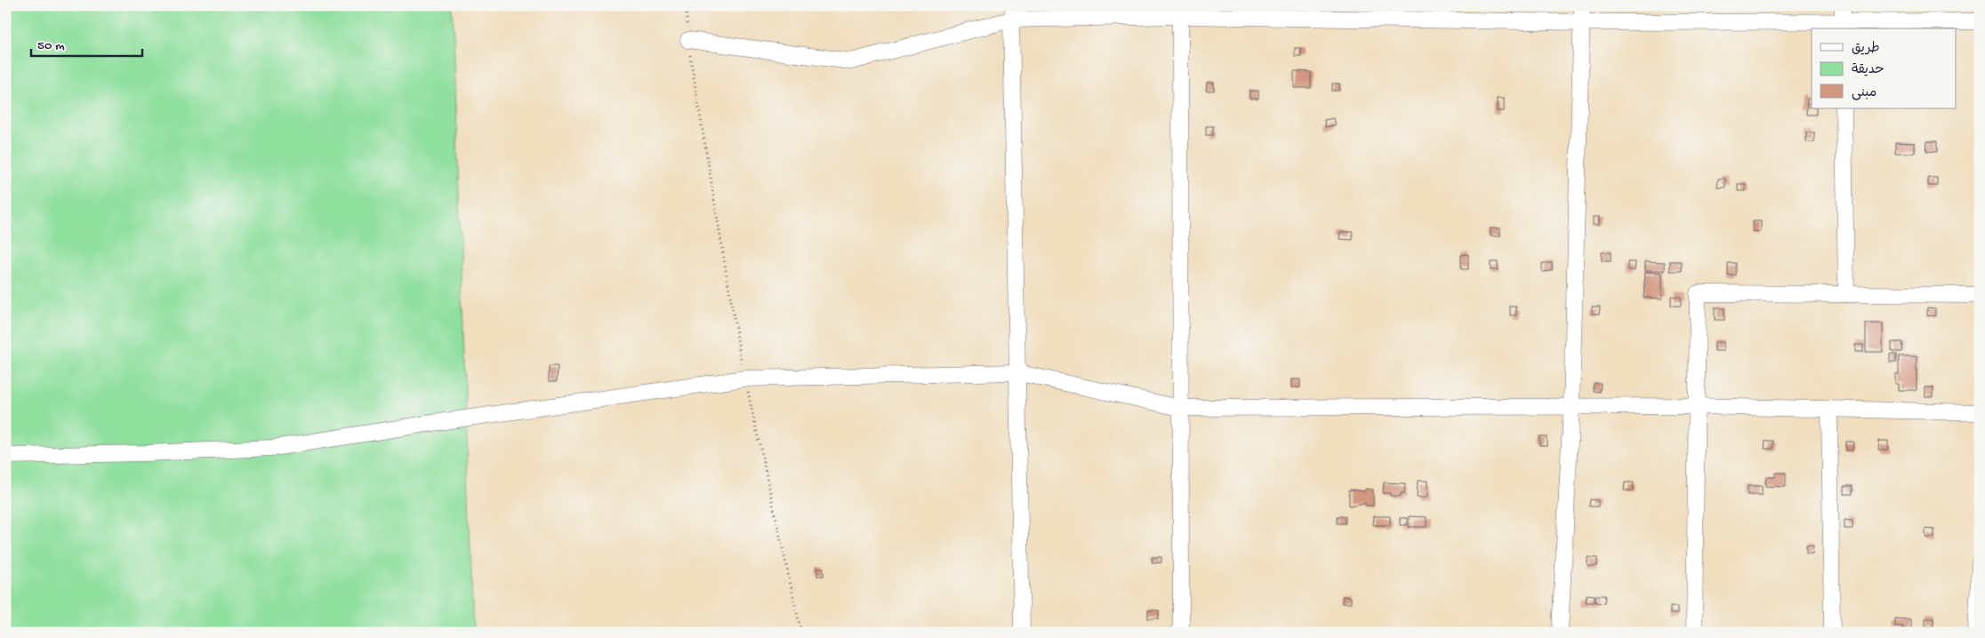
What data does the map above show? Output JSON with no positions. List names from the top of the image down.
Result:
{
  "legend": ["طريق", "حديقة", "مبنى"],
  "scale_bar": "50 m"
}
